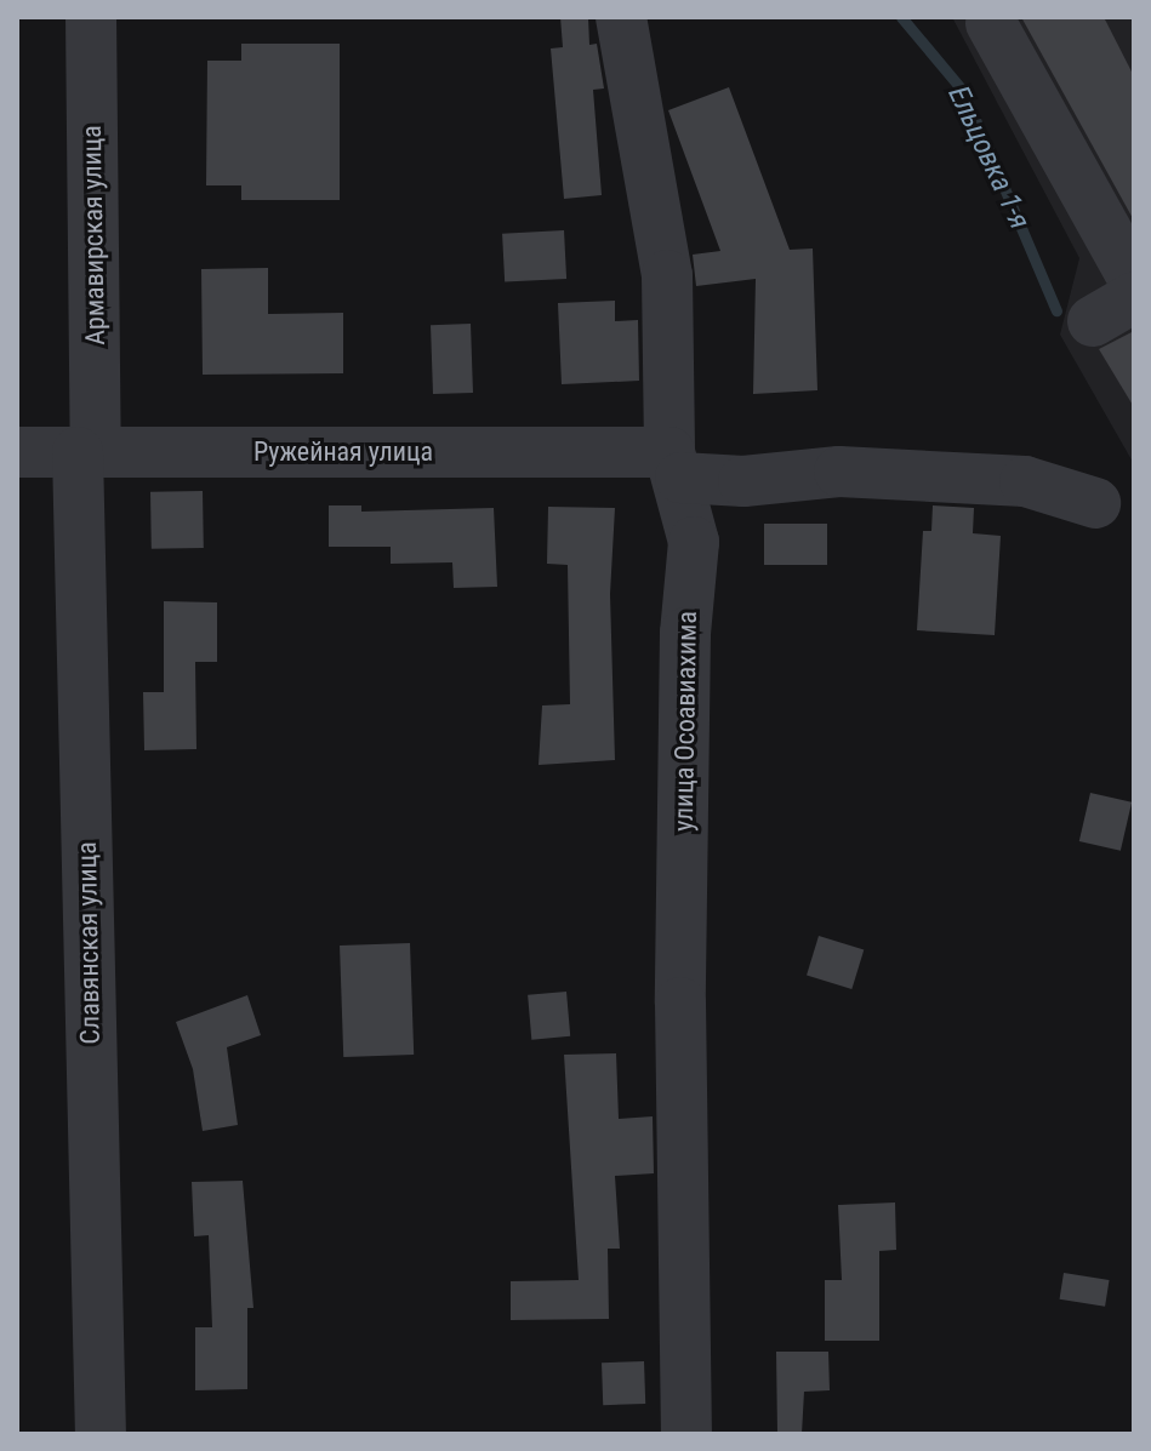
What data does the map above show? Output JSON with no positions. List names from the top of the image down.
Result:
{
  "streets": {
    "street": [
      "Армавирская улица",
      "Ружейная улица",
      "улица Осоавиахима",
      "Славянская улица"
    ]
  },
  "crossings": [
    ["Армавирская улица", "Ружейная улица"],
    ["Армавирская улица", "Славянская улица"],
    ["Ружейная улица", "улица Осоавиахима"],
    ["Ружейная улица", "Славянская улица"]
  ],
  "water": ["Ельцовка 1-я"]
}
